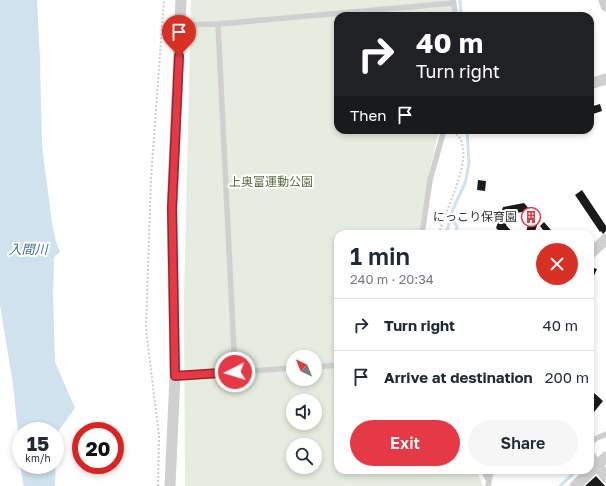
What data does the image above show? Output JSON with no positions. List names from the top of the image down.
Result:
{
  "water": ["入間川"],
  "parks": ["上奥富運動公園"],
  "places": {
    "building": ["にっこり保育園"]
  },
  "north": "top left",
  "page": {
    "turn": ["40 m", "Turn right"],
    "then": "Then",
    "heading": ["1 min", "240 m · 20:34"],
    "list": [
      {
        "name": "Turn right",
        "value": "40 m"
      },
      {
        "name": "Arrive at destination",
        "value": "200 m"
      }
    ],
    "buttons": ["Exit", "Share"],
    "speed": "15 km/h",
    "limit": "20"
  }
}
